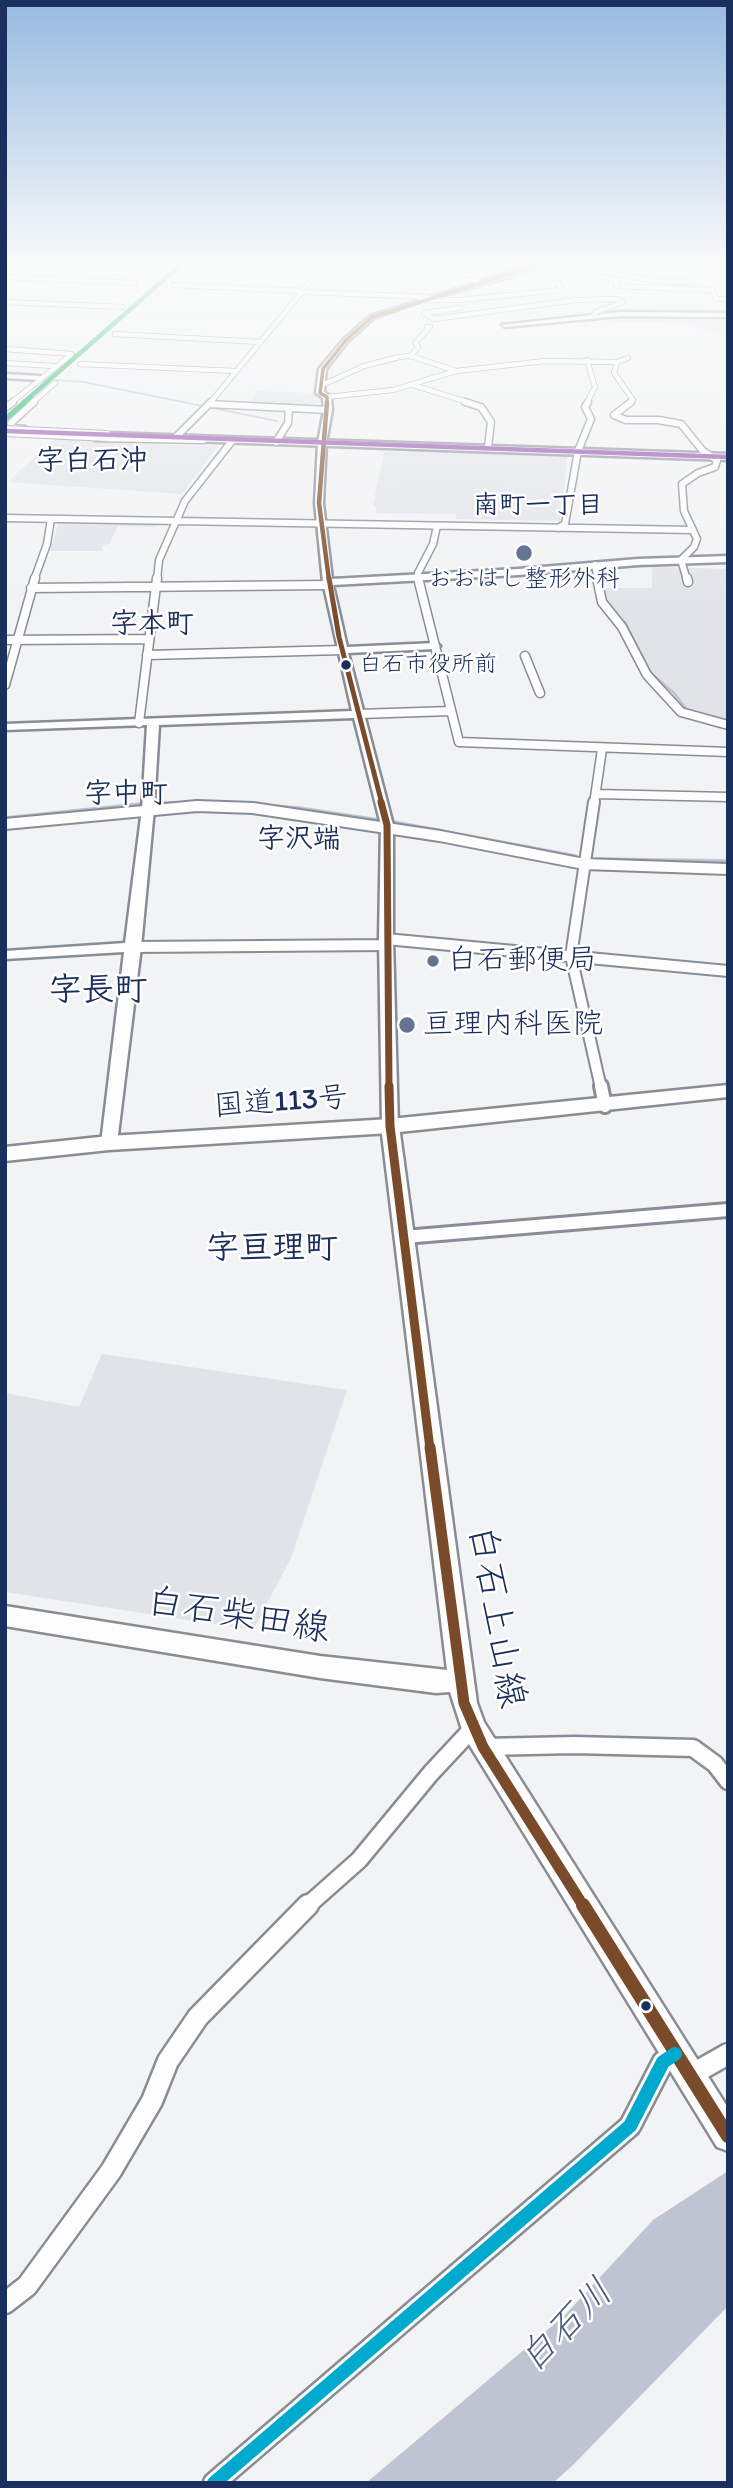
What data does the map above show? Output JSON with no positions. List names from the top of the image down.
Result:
{
  "streets": {
    "highway": ["国道113号"],
    "main road": ["白石柴田線", "白石上山線"]
  },
  "crossings": [
    ["国道113号", "白石上山線"],
    ["白石柴田線", "白石上山線"]
  ],
  "districts": [
    "字白石沖",
    "南町一丁目",
    "字本町",
    "字中町",
    "字沢端",
    "字長町",
    "字亘理町"
  ],
  "water": ["白石川"],
  "places": [
    "おおはし整形外科",
    "白石市役所前",
    "白石郵便局",
    "亘理内科医院"
  ]
}
